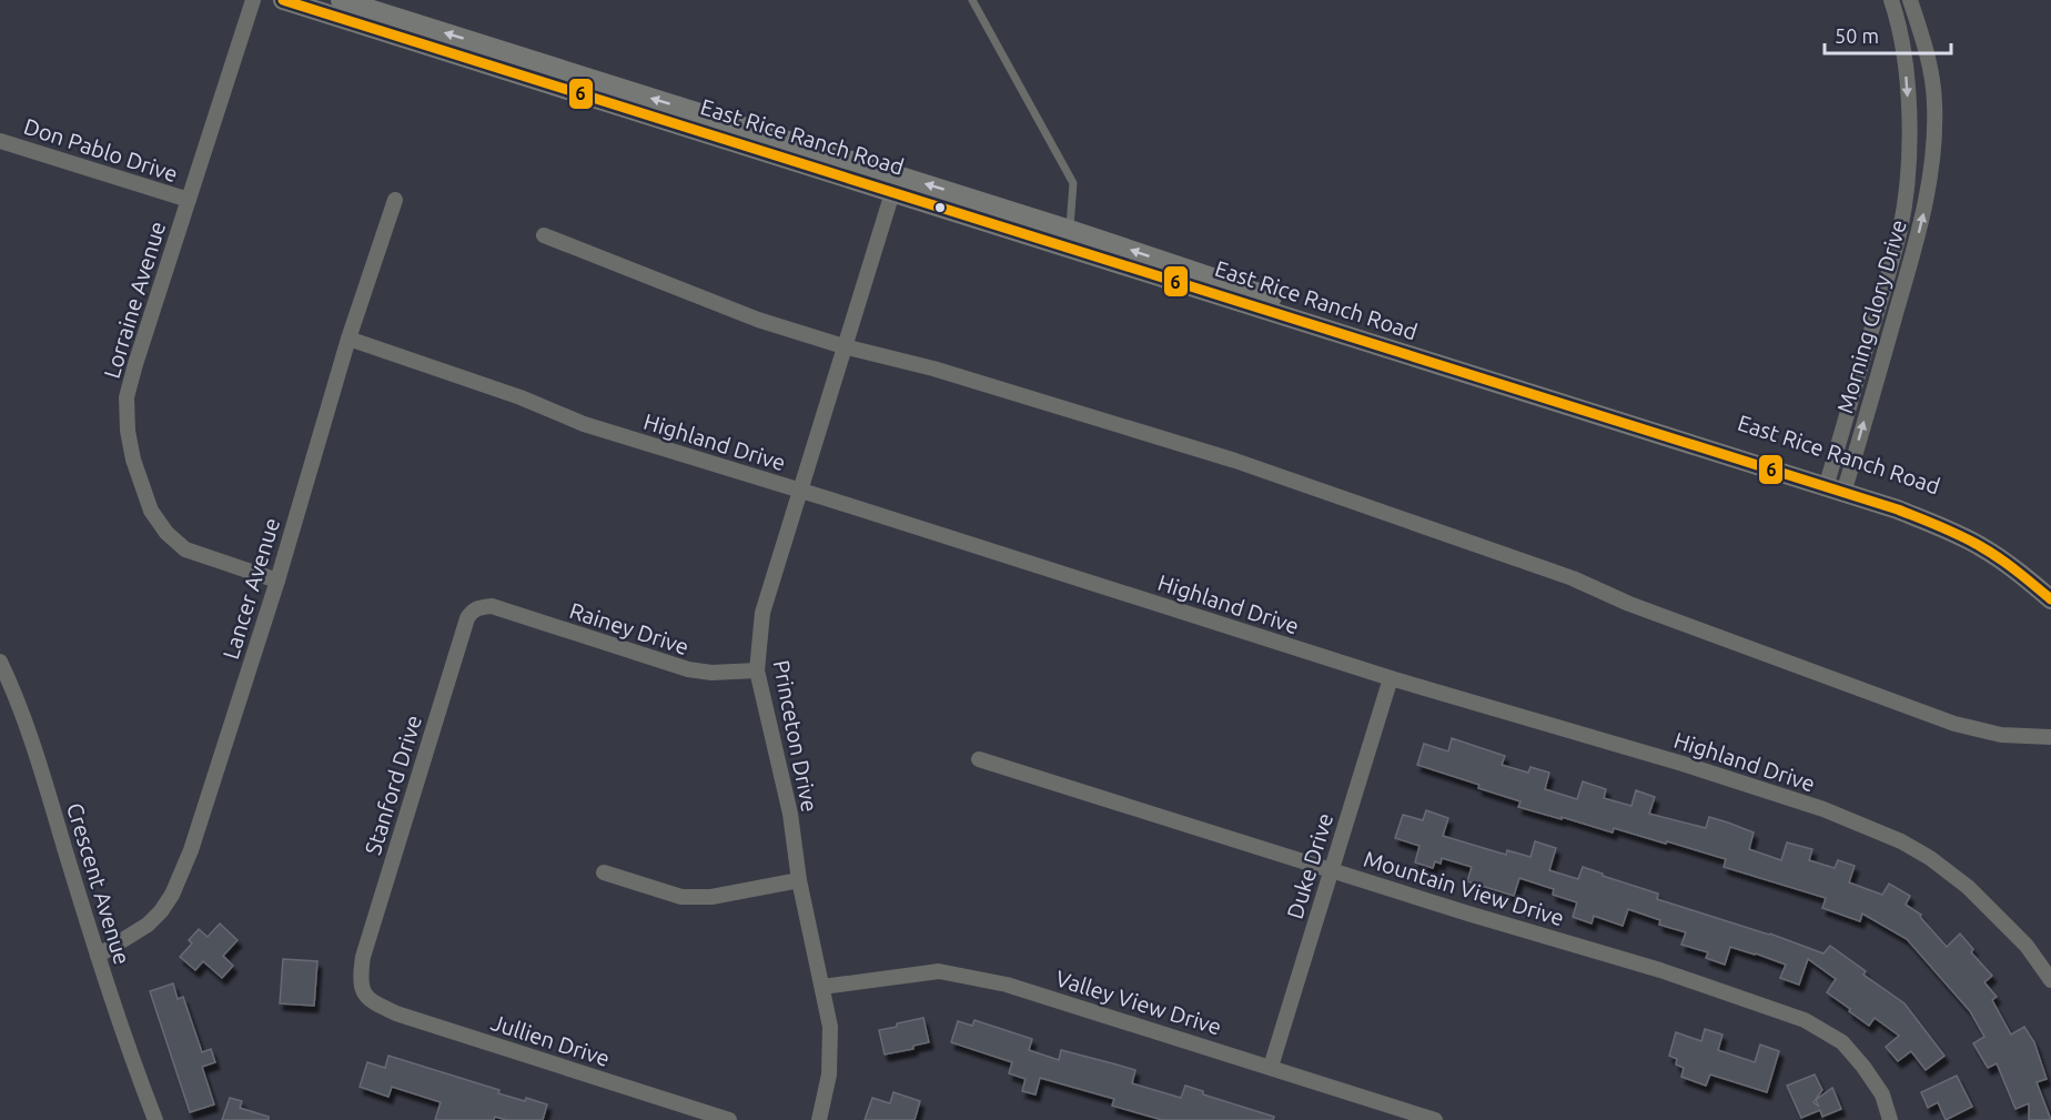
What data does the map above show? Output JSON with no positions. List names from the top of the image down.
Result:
{
  "streets": {
    "main road": ["East Rice Ranch Road"],
    "street": [
      "Don Pablo Drive",
      "Lorraine Avenue",
      "Morning Glory Drive",
      "Highland Drive",
      "Lancer Avenue",
      "Rainey Drive",
      "Princeton Drive",
      "Stanford Drive",
      "Duke Drive",
      "Crescent Avenue",
      "Mountain View Drive",
      "Valley View Drive",
      "Jullien Drive"
    ]
  },
  "crossings": [
    ["East Rice Ranch Road", "Morning Glory Drive"],
    ["East Rice Ranch Road", "Princeton Drive"],
    ["Don Pablo Drive", "Lorraine Avenue"],
    ["Lorraine Avenue", "Lancer Avenue"],
    ["Highland Drive", "Lancer Avenue"],
    ["Highland Drive", "Princeton Drive"],
    ["Highland Drive", "Duke Drive"],
    ["Lancer Avenue", "Crescent Avenue"],
    ["Rainey Drive", "Princeton Drive"],
    ["Rainey Drive", "Stanford Drive"],
    ["Princeton Drive", "Valley View Drive"],
    ["Stanford Drive", "Jullien Drive"],
    ["Duke Drive", "Mountain View Drive"],
    ["Duke Drive", "Valley View Drive"]
  ],
  "lines": ["transit line 6"],
  "scale_bar": "50 m"
}
